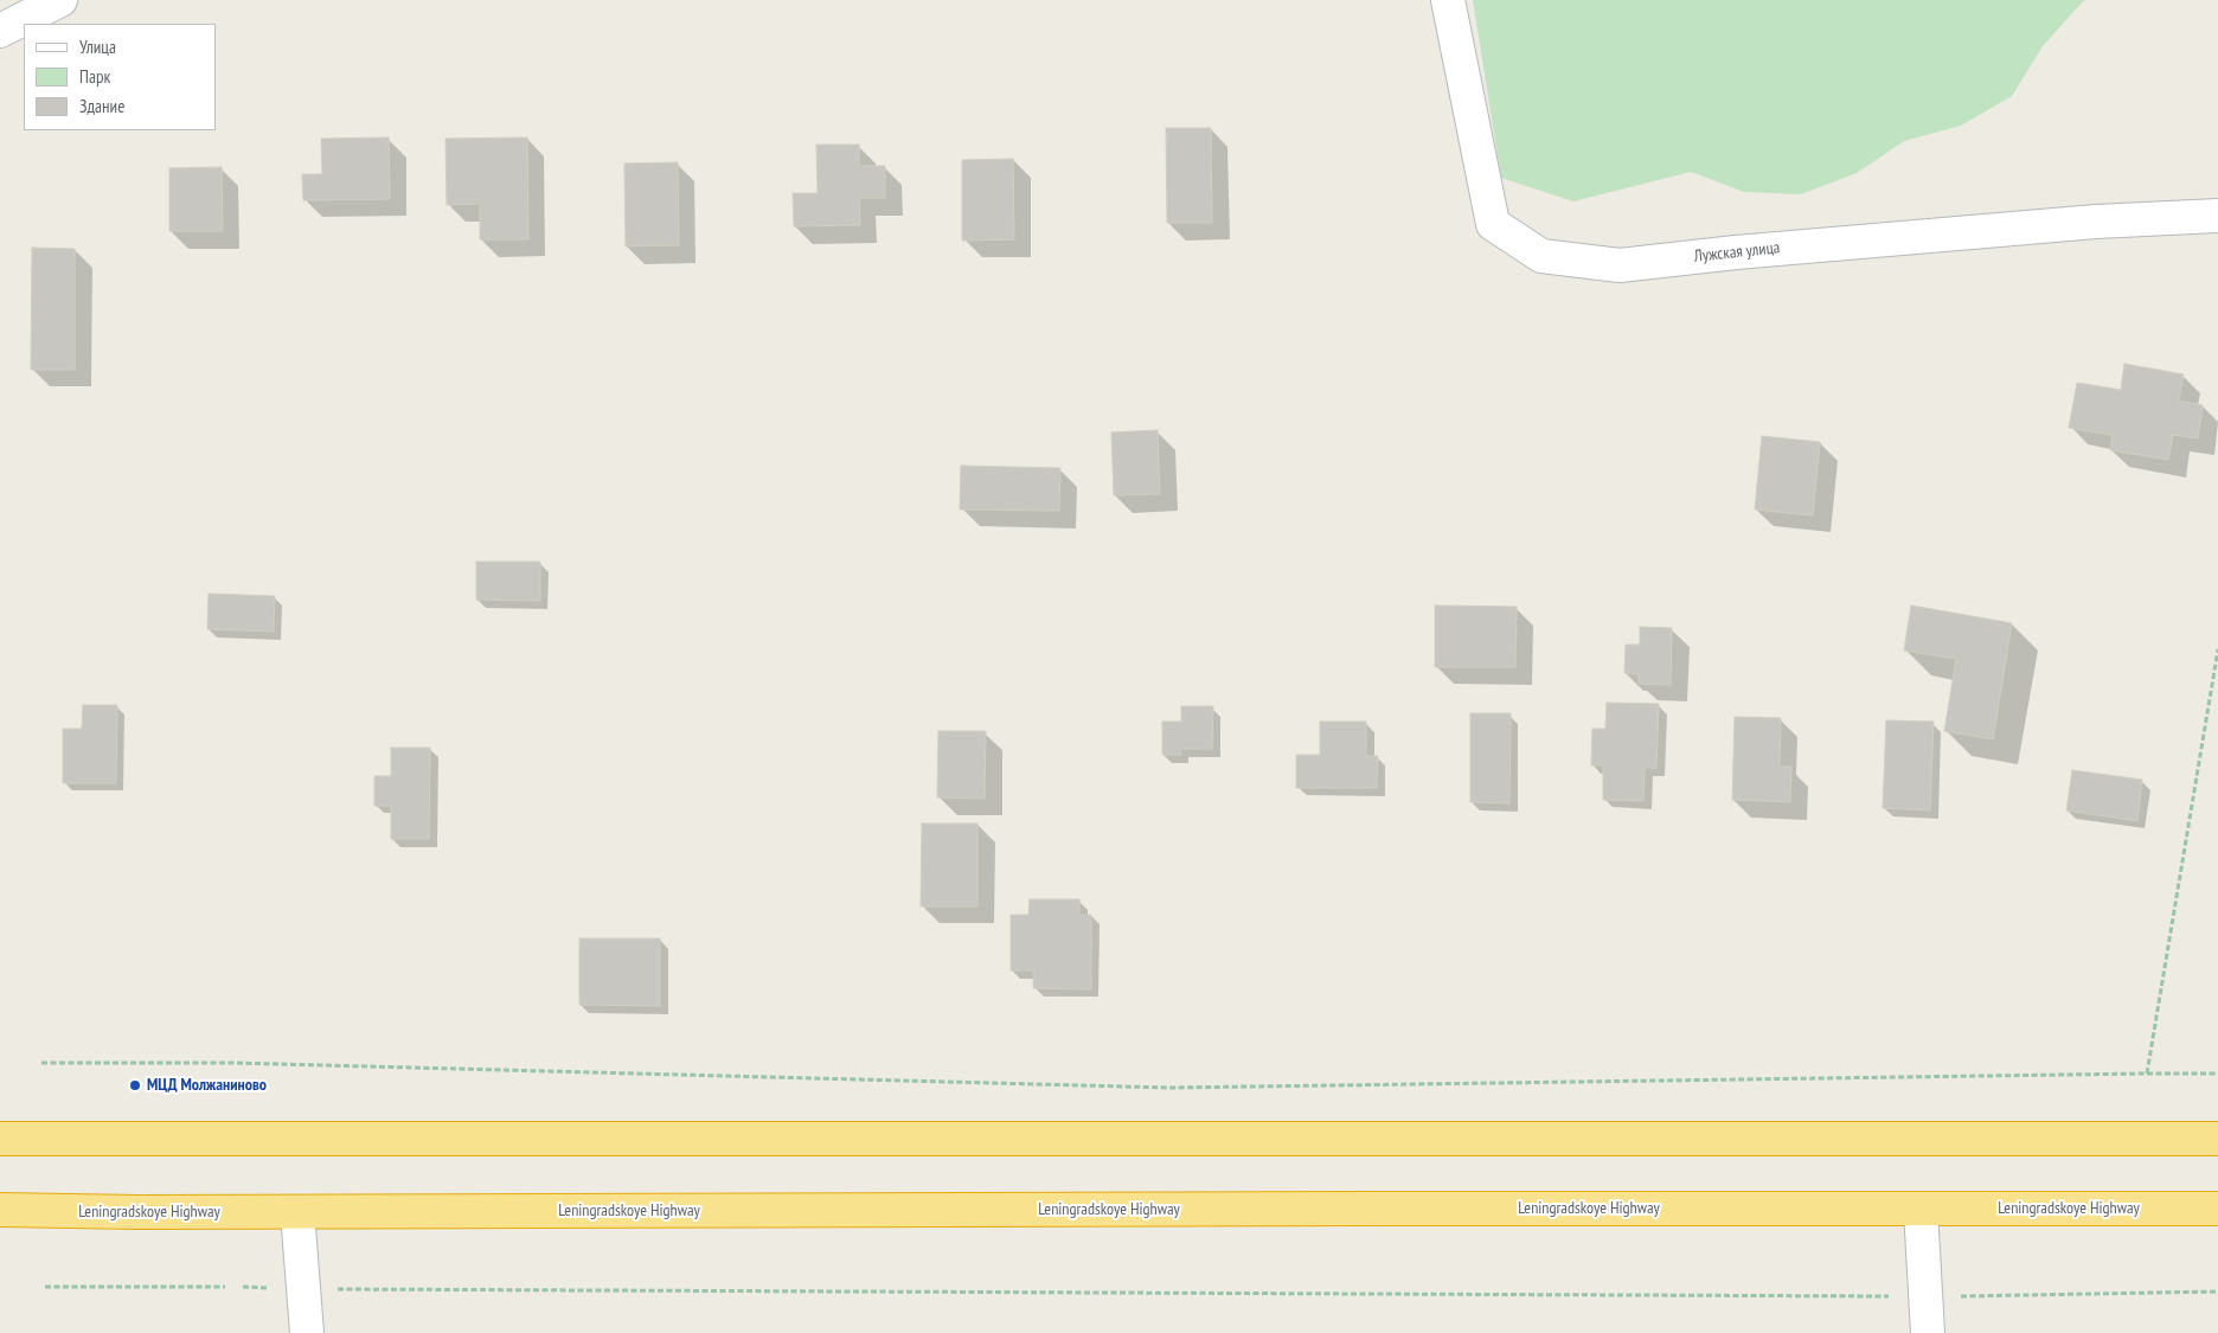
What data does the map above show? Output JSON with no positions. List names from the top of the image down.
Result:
{
  "streets": {
    "highway": ["Leningradskoye Highway"],
    "street": ["Лужская улица"]
  },
  "places": ["МЦД Молжаниново"],
  "legend": ["Улица", "Парк", "Здание"]
}
